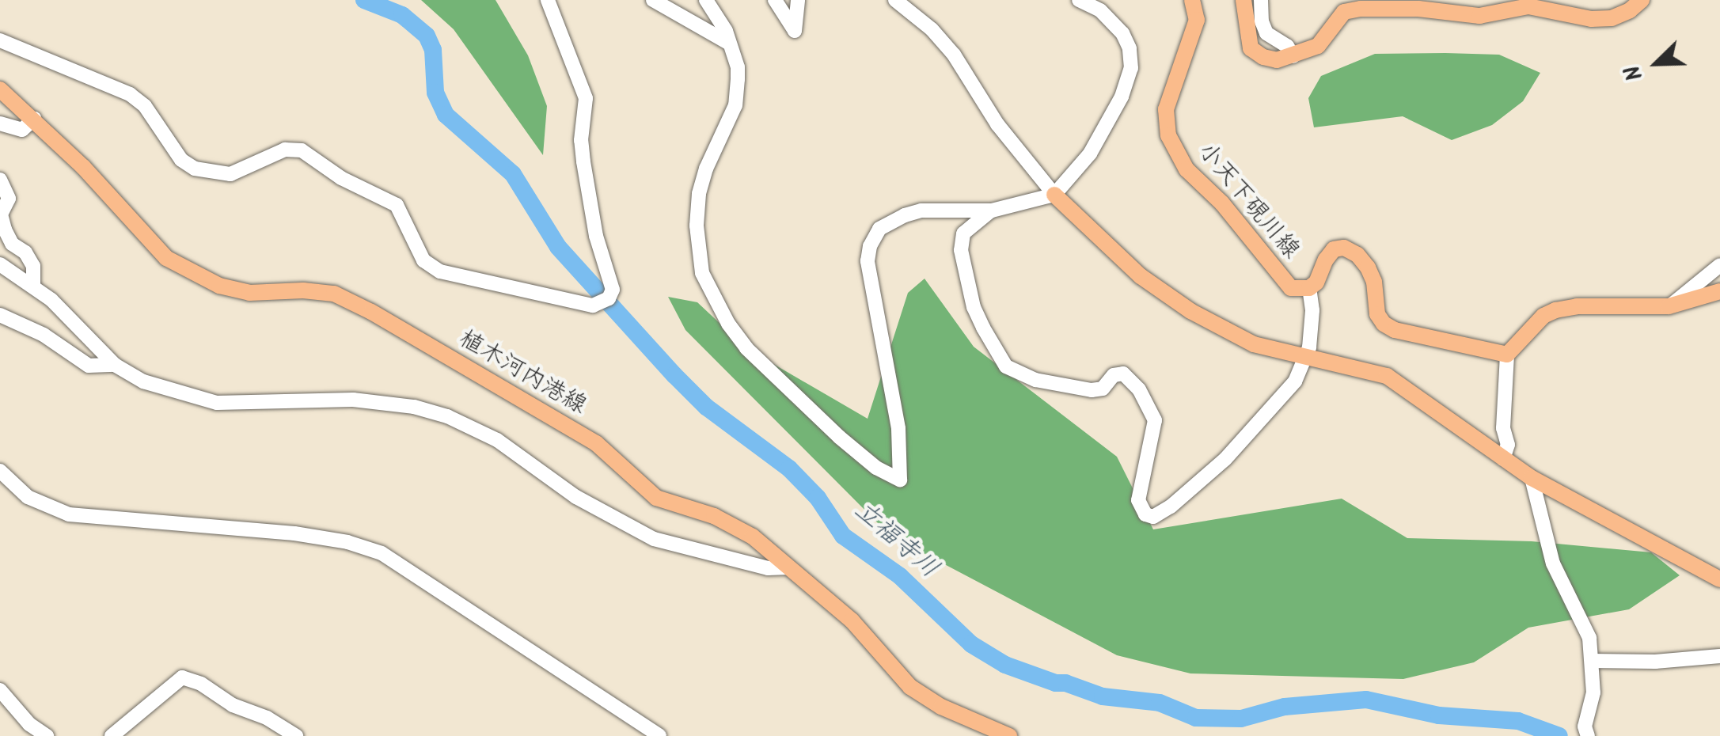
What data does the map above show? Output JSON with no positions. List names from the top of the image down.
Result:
{
  "streets": {
    "main road": ["小天下硯川線", "植木河内港線"]
  },
  "water": ["立福寺川"],
  "north": "bottom left"
}
